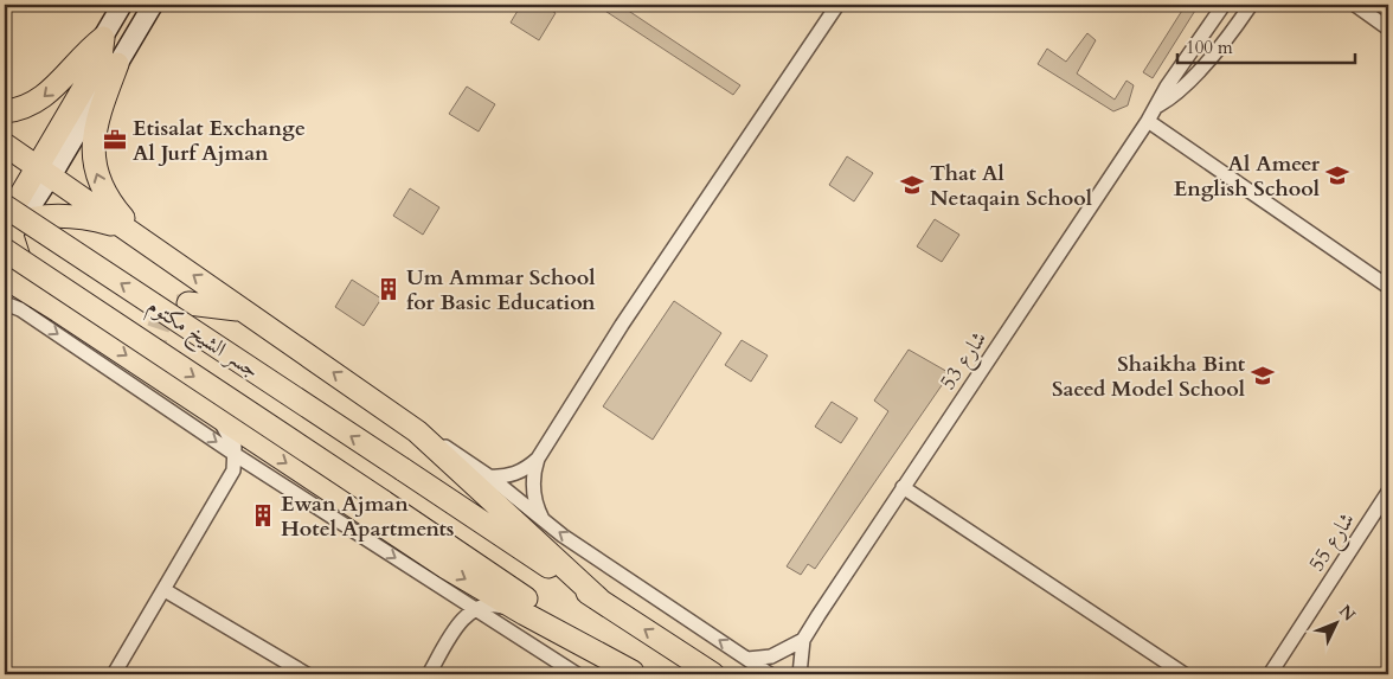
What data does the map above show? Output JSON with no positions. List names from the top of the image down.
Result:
{
  "streets": {
    "main road": ["جسر الشيخ مكتوم"],
    "street": ["شارع 53", "شارع 55"]
  },
  "places": {
    "office": ["Etisalat Exchange Al Jurf Ajman"],
    "school or university": ["Al Ameer English School", "That Al Netaqain School", "Shaikha Bint Saeed Model School"],
    "building": ["Um Ammar School for Basic Education", "Ewan Ajman Hotel Apartments"]
  },
  "scale_bar": "100 m",
  "north": "top right"
}
